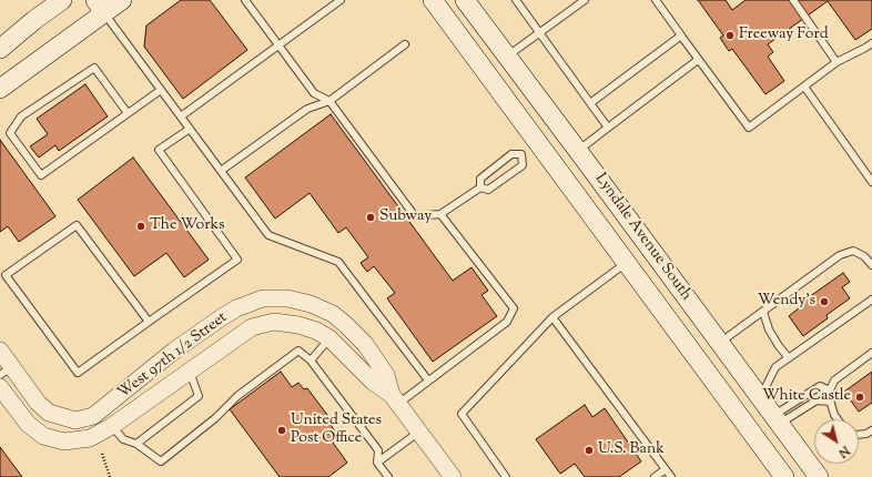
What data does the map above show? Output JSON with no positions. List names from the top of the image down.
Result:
{
  "streets": {
    "main road": ["Lyndale Avenue South"],
    "street": ["West 97th 1/2 Street"]
  },
  "places": [
    "Freeway Ford",
    "Subway",
    "The Works",
    "Wendy's",
    "White Castle",
    "United States Post Office",
    "U.S. Bank"
  ],
  "north": "bottom right"
}
